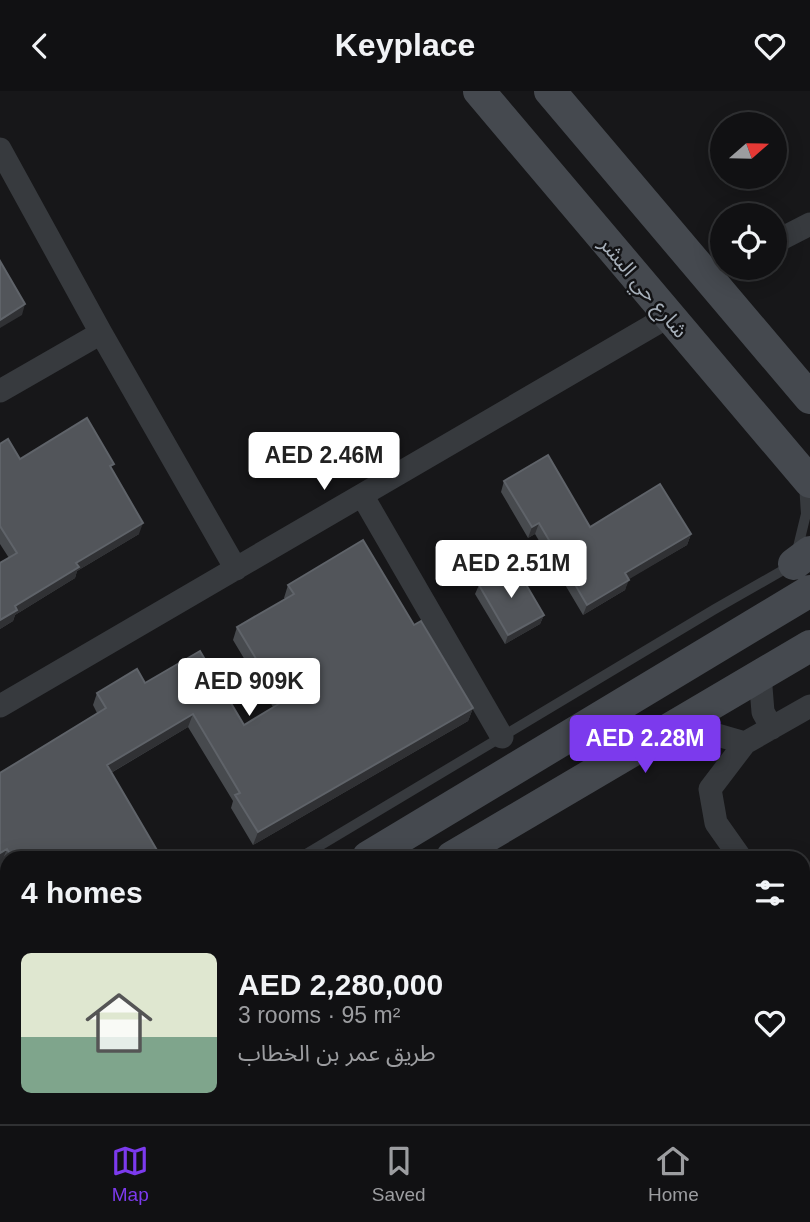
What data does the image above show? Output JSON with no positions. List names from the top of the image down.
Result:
{
  "streets": {
    "main road": ["شارع حي البشر"]
  },
  "north": "right",
  "page": {
    "header": "Keyplace",
    "price": [
      "AED 2.46M",
      "AED 2.51M",
      "AED 909K",
      "AED 2.28M"
    ],
    "heading": "4 homes",
    "list": [
      {
        "name": "AED 2,280,000",
        "note": "3 rooms · 95 m² · طريق عمر بن الخطاب"
      }
    ],
    "tabs": ["Map", "Saved", "Home"]
  }
}
